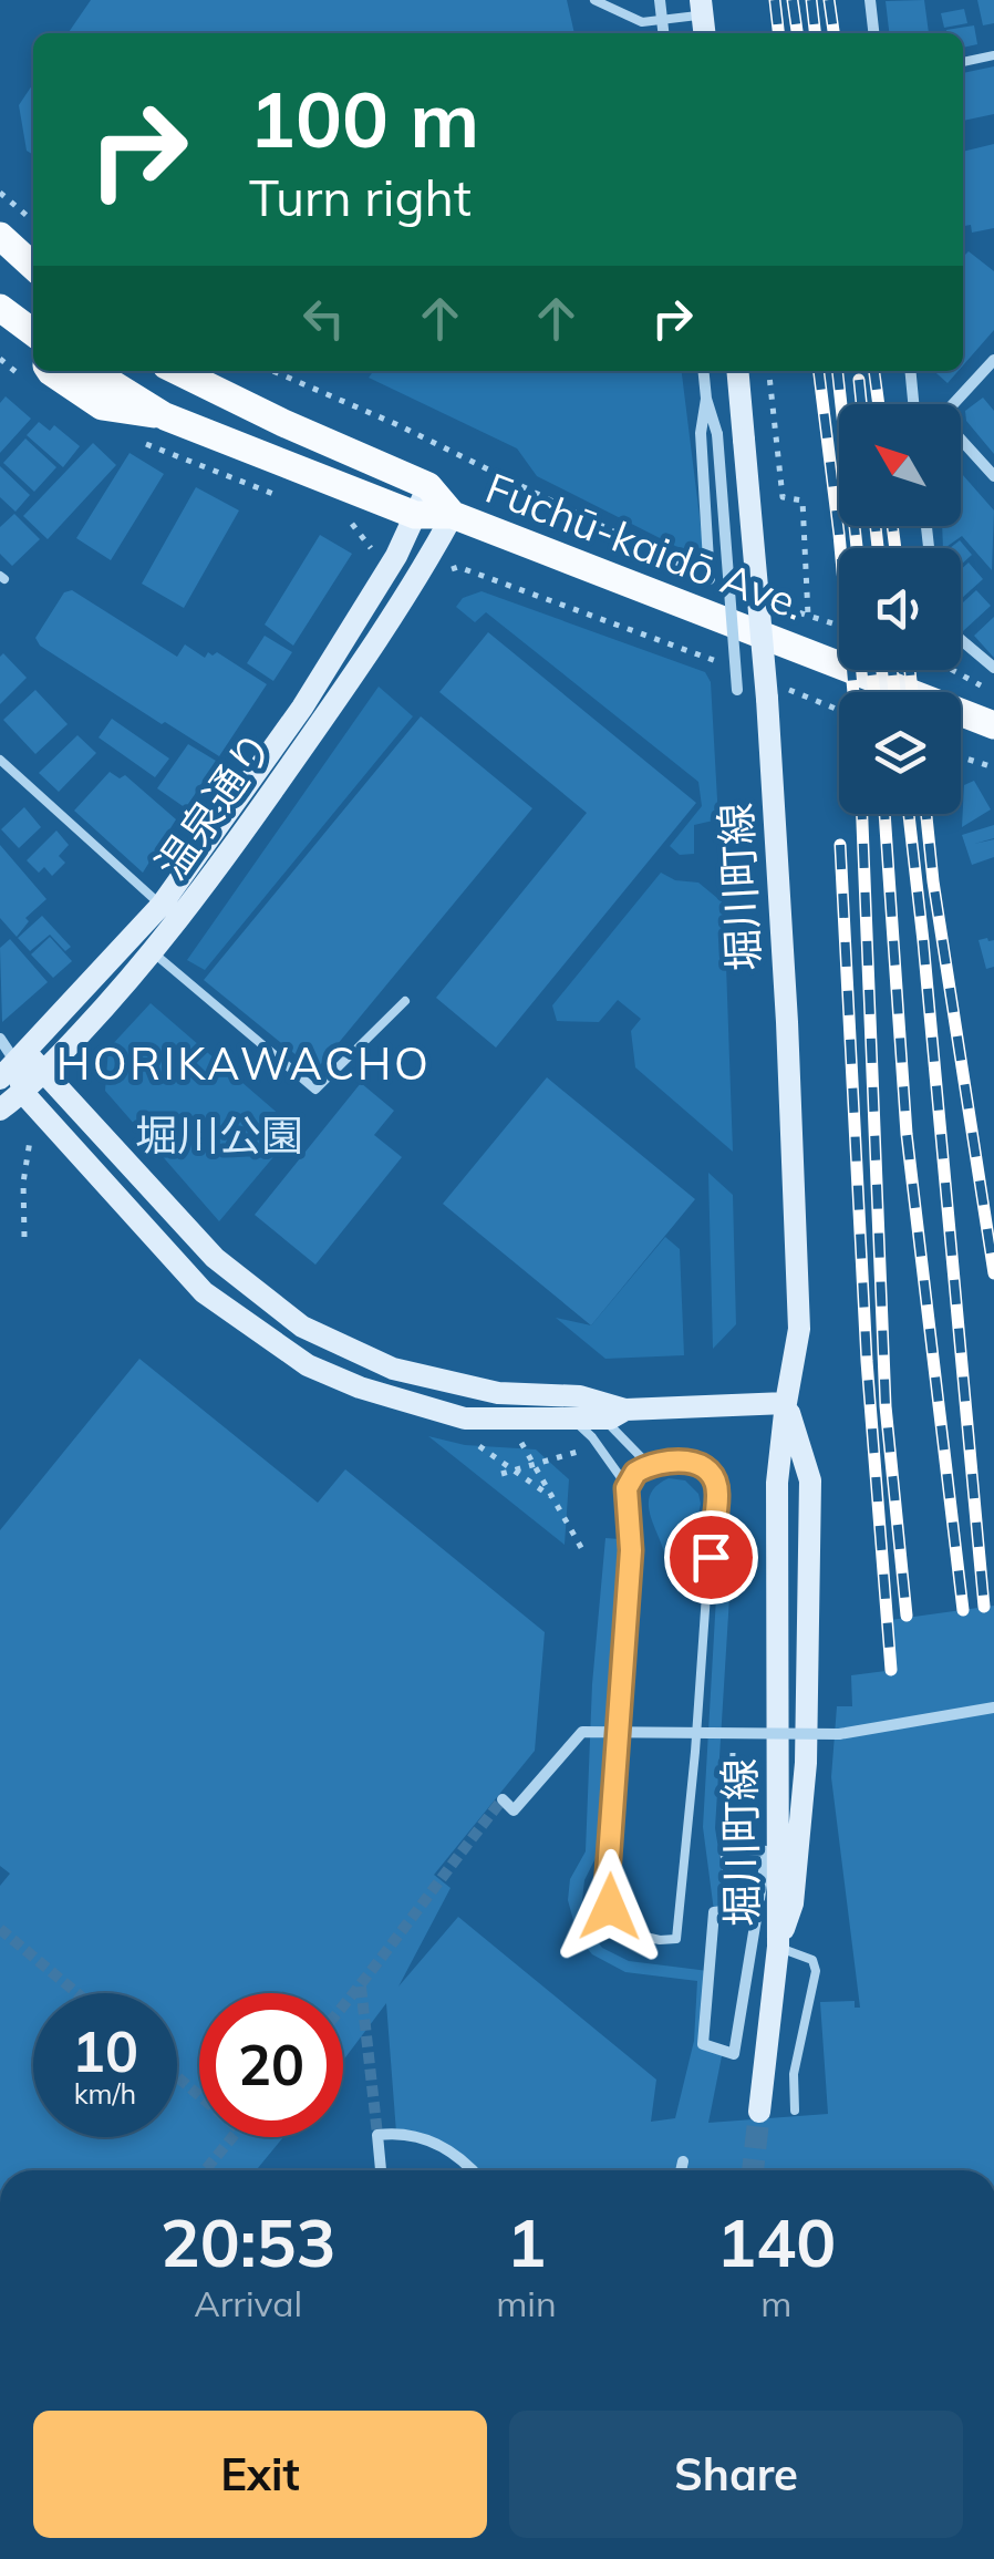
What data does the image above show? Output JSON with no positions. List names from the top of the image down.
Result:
{
  "streets": {
    "main road": ["Fuchū-kaidō Ave."],
    "street": ["温泉通り", "堀川町線"]
  },
  "crossings": [
    ["Fuchū-kaidō Ave.", "温泉通り"]
  ],
  "districts": ["HORIKAWACHO"],
  "parks": ["堀川公園"],
  "north": "top left",
  "page": {
    "turn": ["100 m", "Turn right"],
    "speed": "10 km/h",
    "limit": "20",
    "eta": [
      "20:53",
      "Arrival",
      "1",
      "min",
      "140",
      "m"
    ],
    "buttons": ["Exit", "Share"]
  }
}
